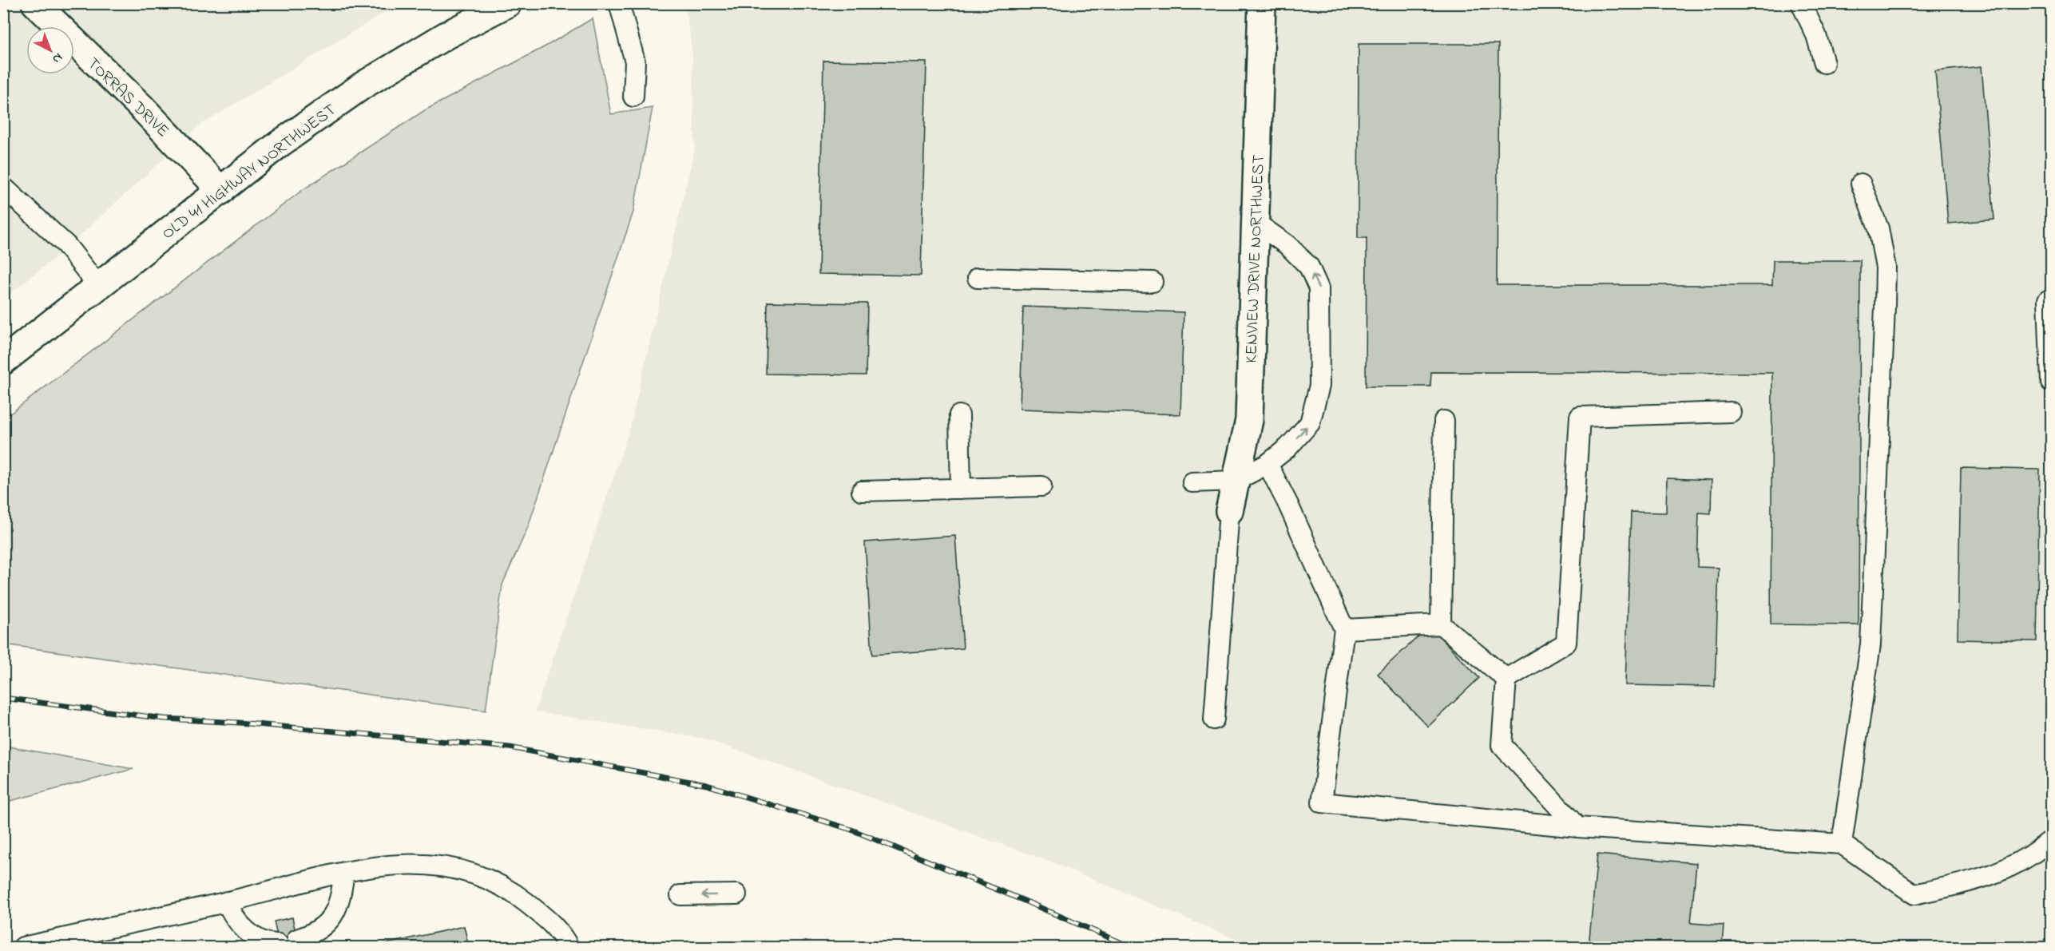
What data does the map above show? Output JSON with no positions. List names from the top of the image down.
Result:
{
  "streets": {
    "street": ["TORRAS DRIVE", "OLD 41 HIGHWAY NORTHWEST", "KENVIEW DRIVE NORTHWEST"]
  },
  "crossings": [
    ["TORRAS DRIVE", "OLD 41 HIGHWAY NORTHWEST"]
  ],
  "north": "bottom right"
}
